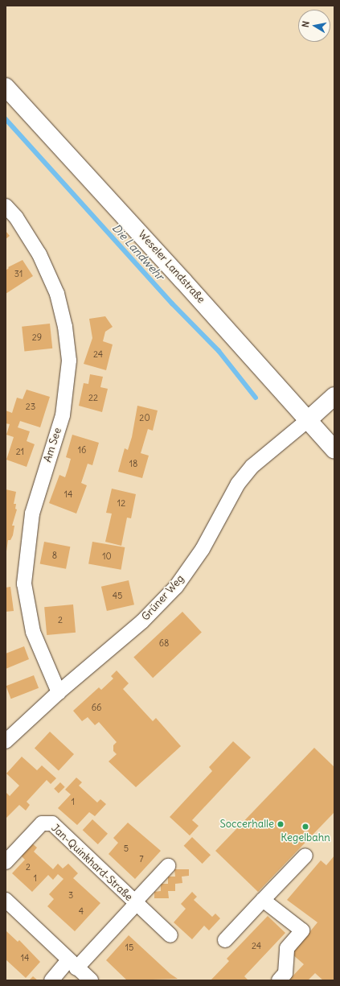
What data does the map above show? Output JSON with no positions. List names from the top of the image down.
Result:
{
  "streets": {
    "main road": ["Weseler Landstraße"],
    "street": ["Am See", "Grüner Weg", "Jan-Quinkhard-Straße"]
  },
  "crossings": [
    ["Weseler Landstraße", "Grüner Weg"],
    ["Am See", "Grüner Weg"]
  ],
  "water": ["Die Landwehr"],
  "places": ["Soccerhalle", "Kegelbahn"],
  "house_numbers": [
    "31",
    "29",
    "24",
    "22",
    "23",
    "20",
    "16",
    "21",
    "18",
    "14",
    "12",
    "8",
    "10",
    "45",
    "2",
    "68",
    "66",
    "1",
    "5",
    "7",
    "2",
    "1",
    "3",
    "4",
    "24",
    "15",
    "14"
  ],
  "north": "left"
}
